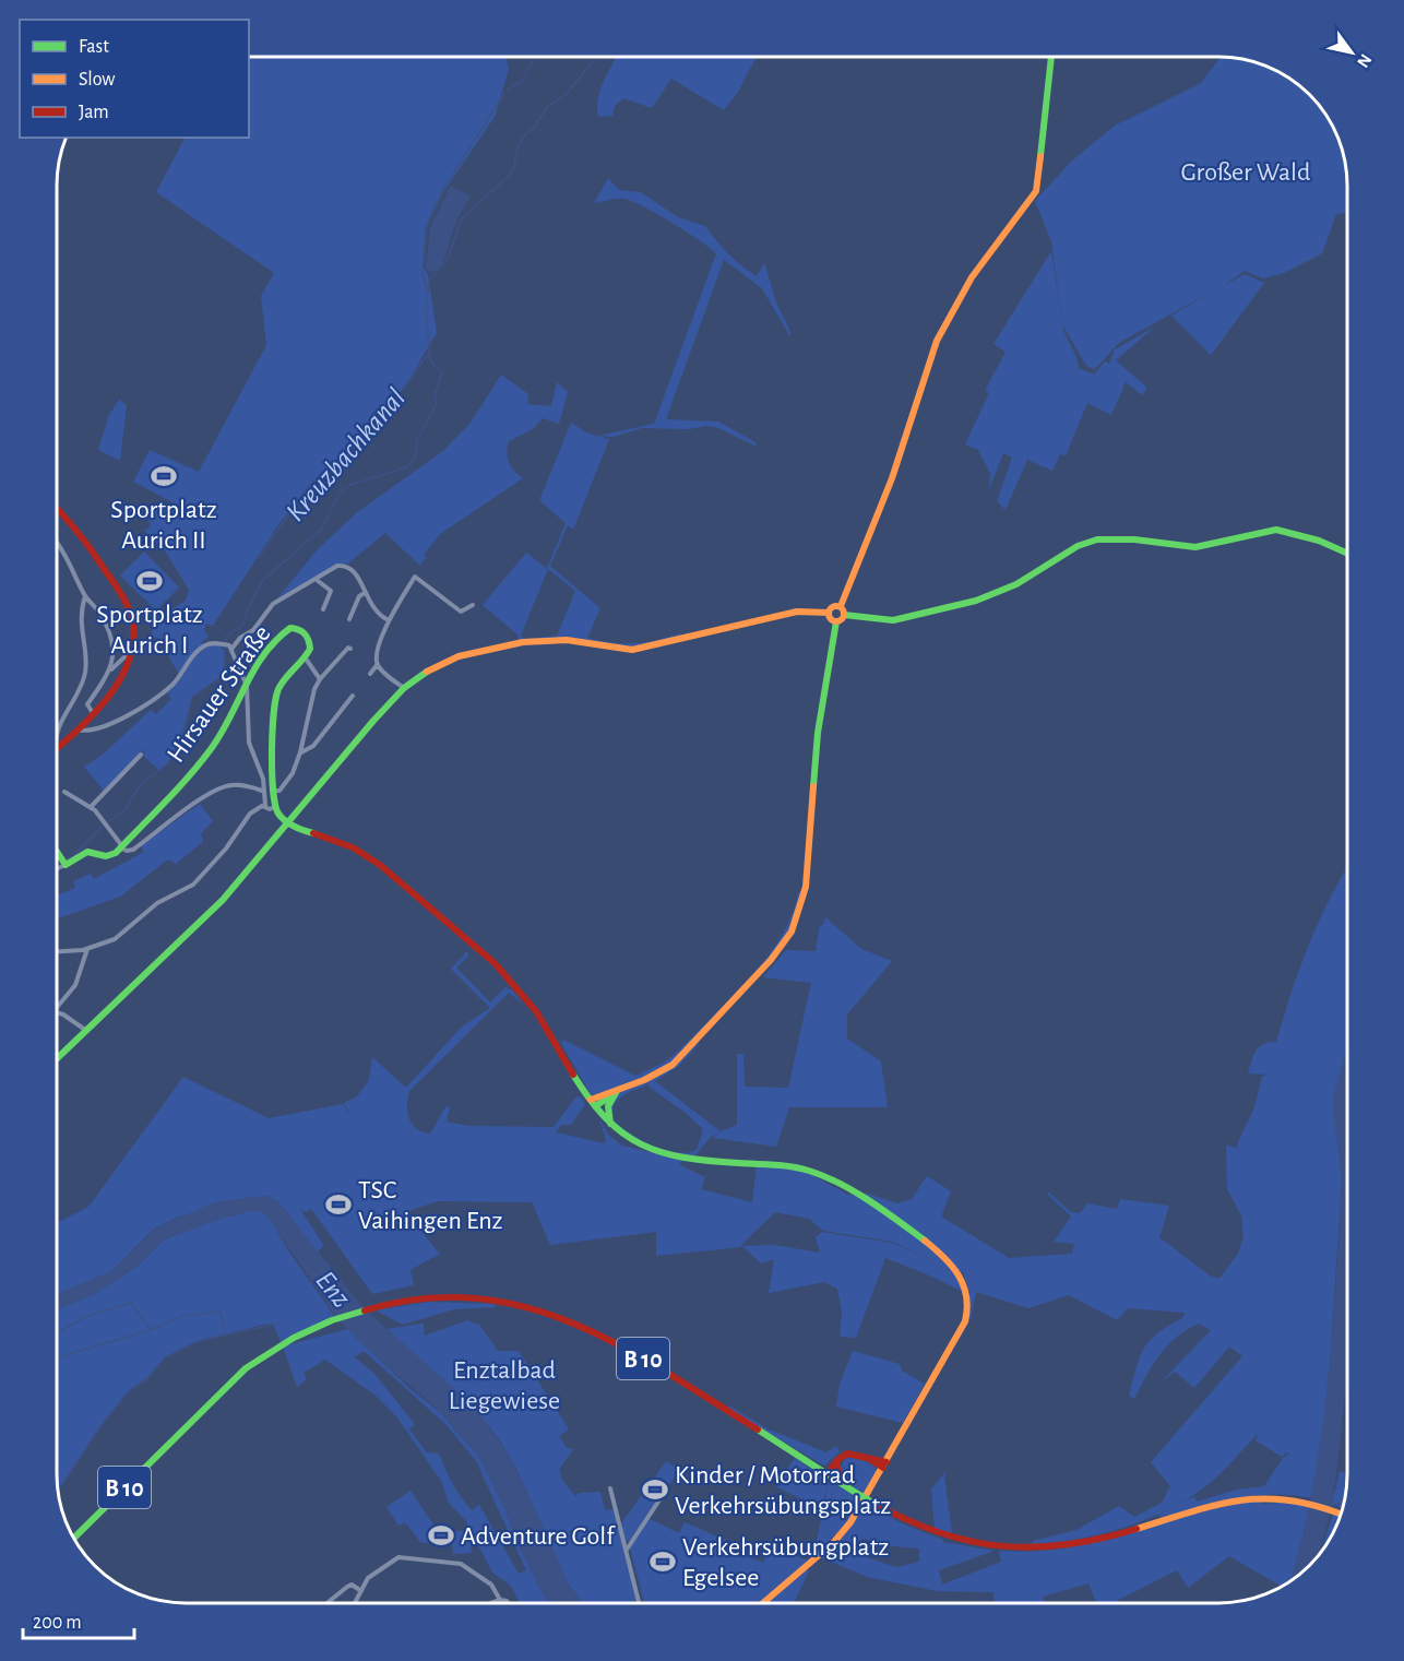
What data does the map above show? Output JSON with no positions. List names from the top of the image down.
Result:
{
  "streets": {
    "main road": ["Hirsauer Straße", "B 10"]
  },
  "water": ["Kreuzbachkanal", "Enz"],
  "parks": ["Großer Wald", "Enztalbad Liegewiese"],
  "places": {
    "sports": [
      "Sportplatz Aurich II",
      "Sportplatz Aurich I",
      "TSC Vaihingen Enz",
      "Kinder / Motorrad Verkehrsübungsplatz",
      "Adventure Golf",
      "Verkehrsübungplatz Egelsee"
    ]
  },
  "legend": ["Fast", "Slow", "Jam"],
  "scale_bar": "200 m",
  "north": "bottom right"
}
